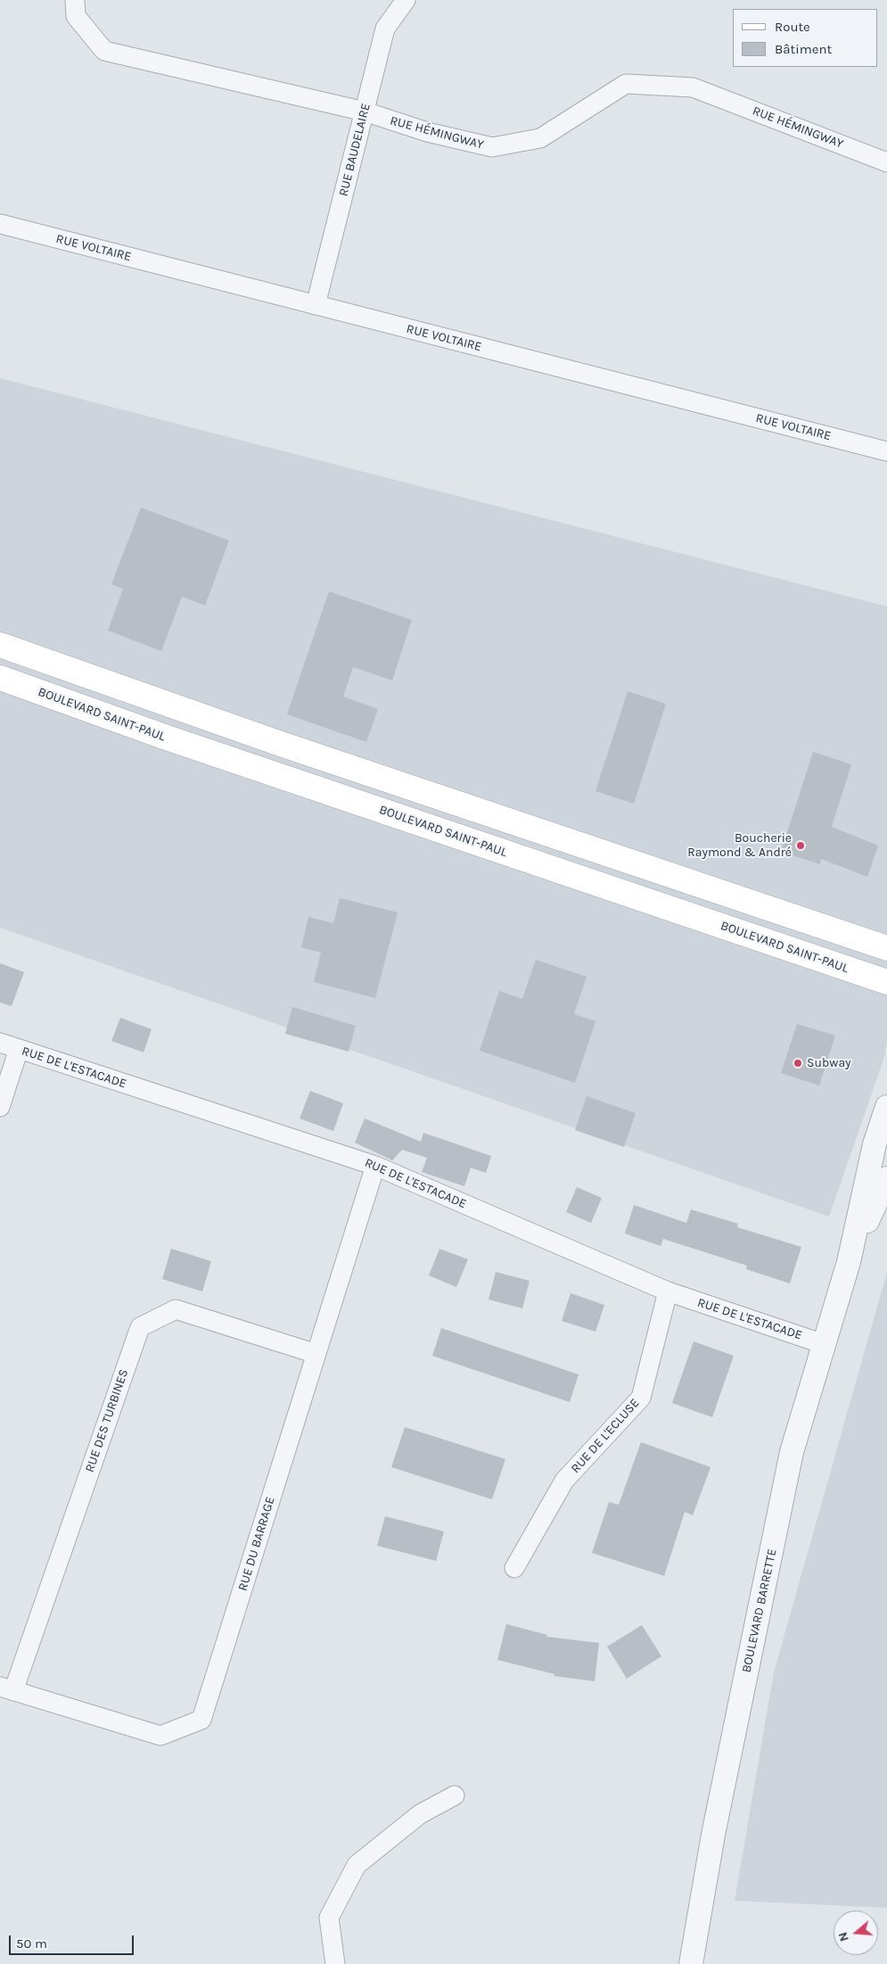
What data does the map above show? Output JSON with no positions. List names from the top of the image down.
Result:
{
  "streets": {
    "main road": ["BOULEVARD SAINT-PAUL"],
    "street": [
      "RUE HÉMINGWAY",
      "RUE BAUDELAIRE",
      "RUE VOLTAIRE",
      "RUE DE L'ESTACADE",
      "RUE DES TURBINES",
      "RUE DE L'ECLUSE",
      "RUE DU BARRAGE",
      "BOULEVARD BARRETTE"
    ]
  },
  "crossings": [
    ["RUE HÉMINGWAY", "RUE BAUDELAIRE"],
    ["RUE BAUDELAIRE", "RUE VOLTAIRE"],
    ["RUE DE L'ESTACADE", "RUE DE L'ECLUSE"],
    ["RUE DE L'ESTACADE", "RUE DU BARRAGE"],
    ["RUE DE L'ESTACADE", "BOULEVARD BARRETTE"],
    ["RUE DES TURBINES", "RUE DU BARRAGE"]
  ],
  "places": ["Boucherie Raymond & André", "Subway"],
  "legend": ["Route", "Bâtiment"],
  "scale_bar": "50 m",
  "north": "left"
}
